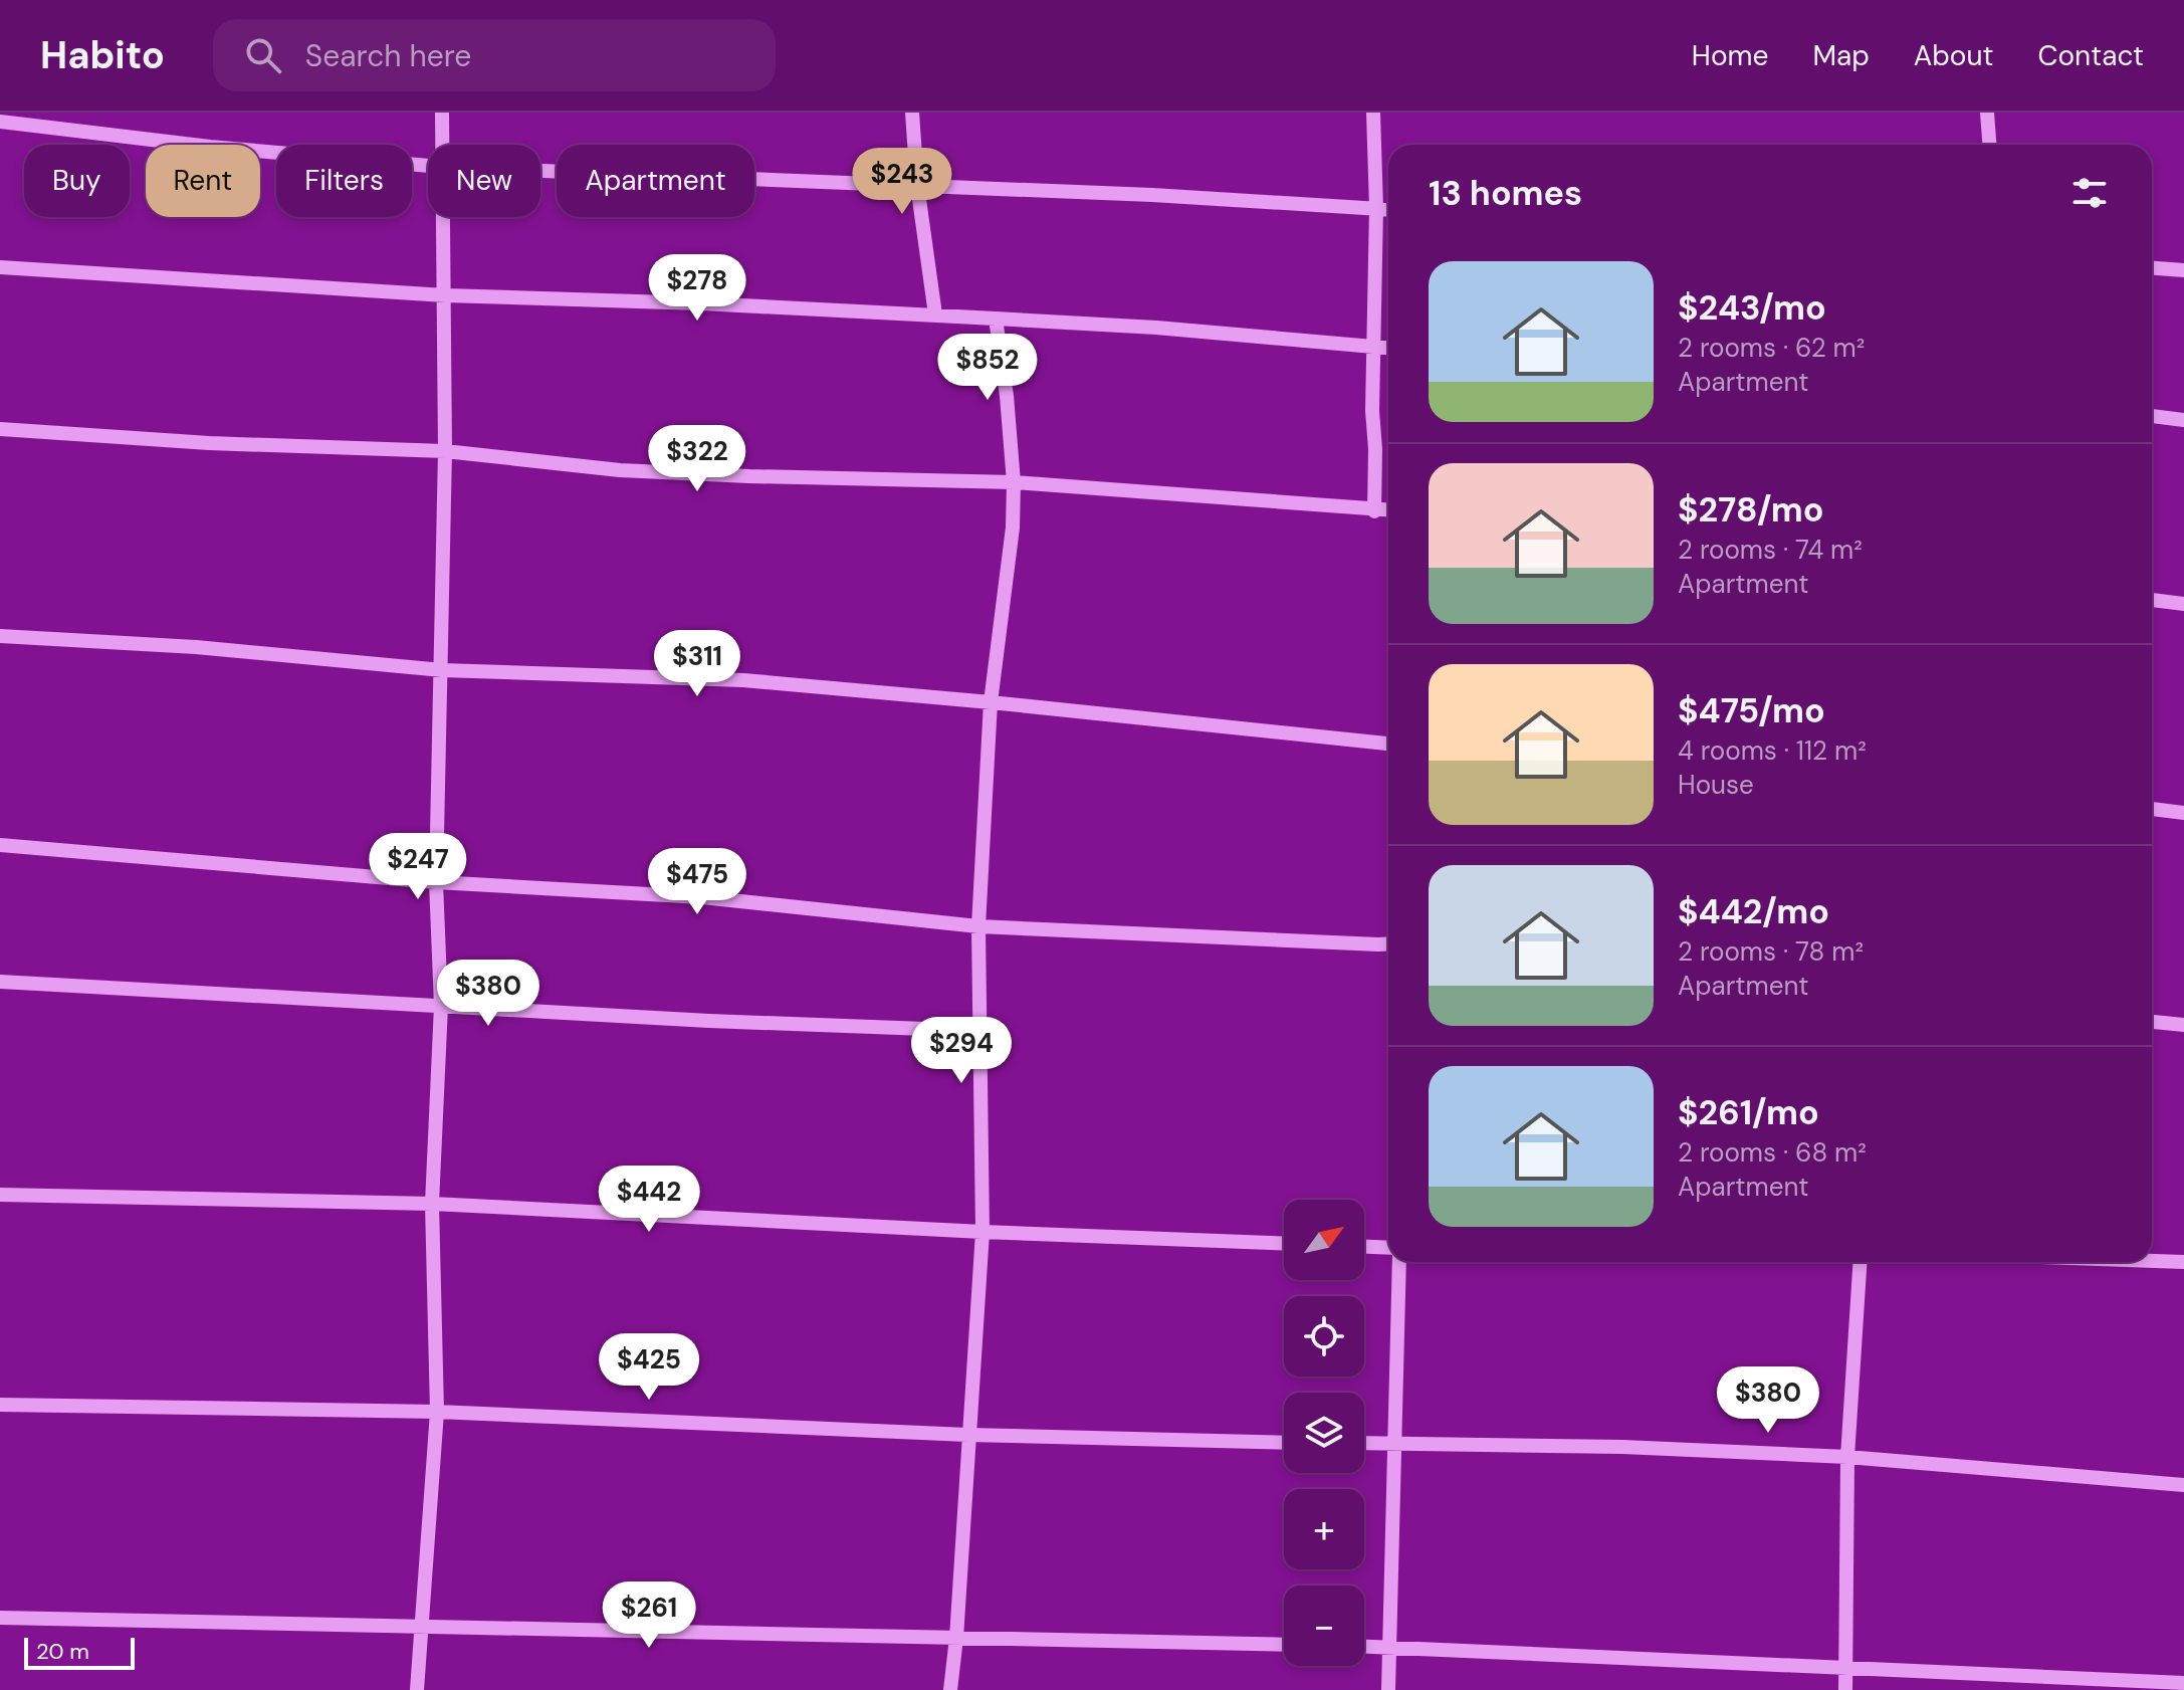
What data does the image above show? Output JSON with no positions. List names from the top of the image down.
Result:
{
  "scale_bar": "20 m",
  "north": "top right",
  "page": {
    "header": "Habito",
    "search": "Search here",
    "nav": [
      "Home",
      "Map",
      "About",
      "Contact"
    ],
    "chip": [
      "Buy",
      "Rent",
      "Filters",
      "New",
      "Apartment"
    ],
    "heading": "13 homes",
    "price": [
      "$243",
      "$278",
      "$852",
      "$322",
      "$311",
      "$247",
      "$475",
      "$380",
      "$294",
      "$442",
      "$425",
      "$380",
      "$261"
    ],
    "list": [
      {
        "name": "$243/mo",
        "note": "2 rooms · 62 m² · Apartment"
      },
      {
        "name": "$278/mo",
        "note": "2 rooms · 74 m² · Apartment"
      },
      {
        "name": "$475/mo",
        "note": "4 rooms · 112 m² · House"
      },
      {
        "name": "$442/mo",
        "note": "2 rooms · 78 m² · Apartment"
      },
      {
        "name": "$261/mo",
        "note": "2 rooms · 68 m² · Apartment"
      }
    ],
    "map_buttons": ["+", "−"],
    "scale": "20 m"
  }
}
